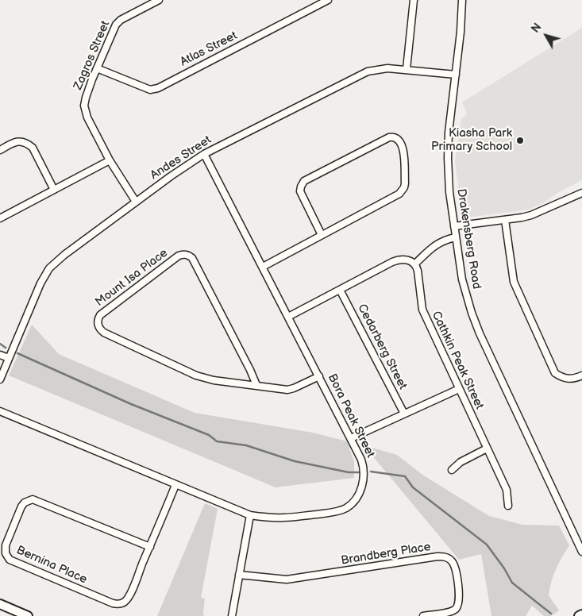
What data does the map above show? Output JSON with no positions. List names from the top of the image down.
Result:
{
  "streets": {
    "street": [
      "Atlas Street",
      "Zagros Street",
      "Andes Street",
      "Drakensberg Road",
      "Mount Isa Place",
      "Cedarberg Street",
      "Cathkin Peak Street",
      "Bora Peak Street",
      "Brandberg Place",
      "Bernina Place"
    ]
  },
  "crossings": [
    ["Atlas Street", "Zagros Street"],
    ["Zagros Street", "Andes Street"],
    ["Andes Street", "Drakensberg Road"],
    ["Andes Street", "Bora Peak Street"],
    ["Mount Isa Place", "Bora Peak Street"],
    ["Bora Peak Street", "Bernina Place"]
  ],
  "places": ["Kiasha Park Primary School"],
  "north": "top left"
}
